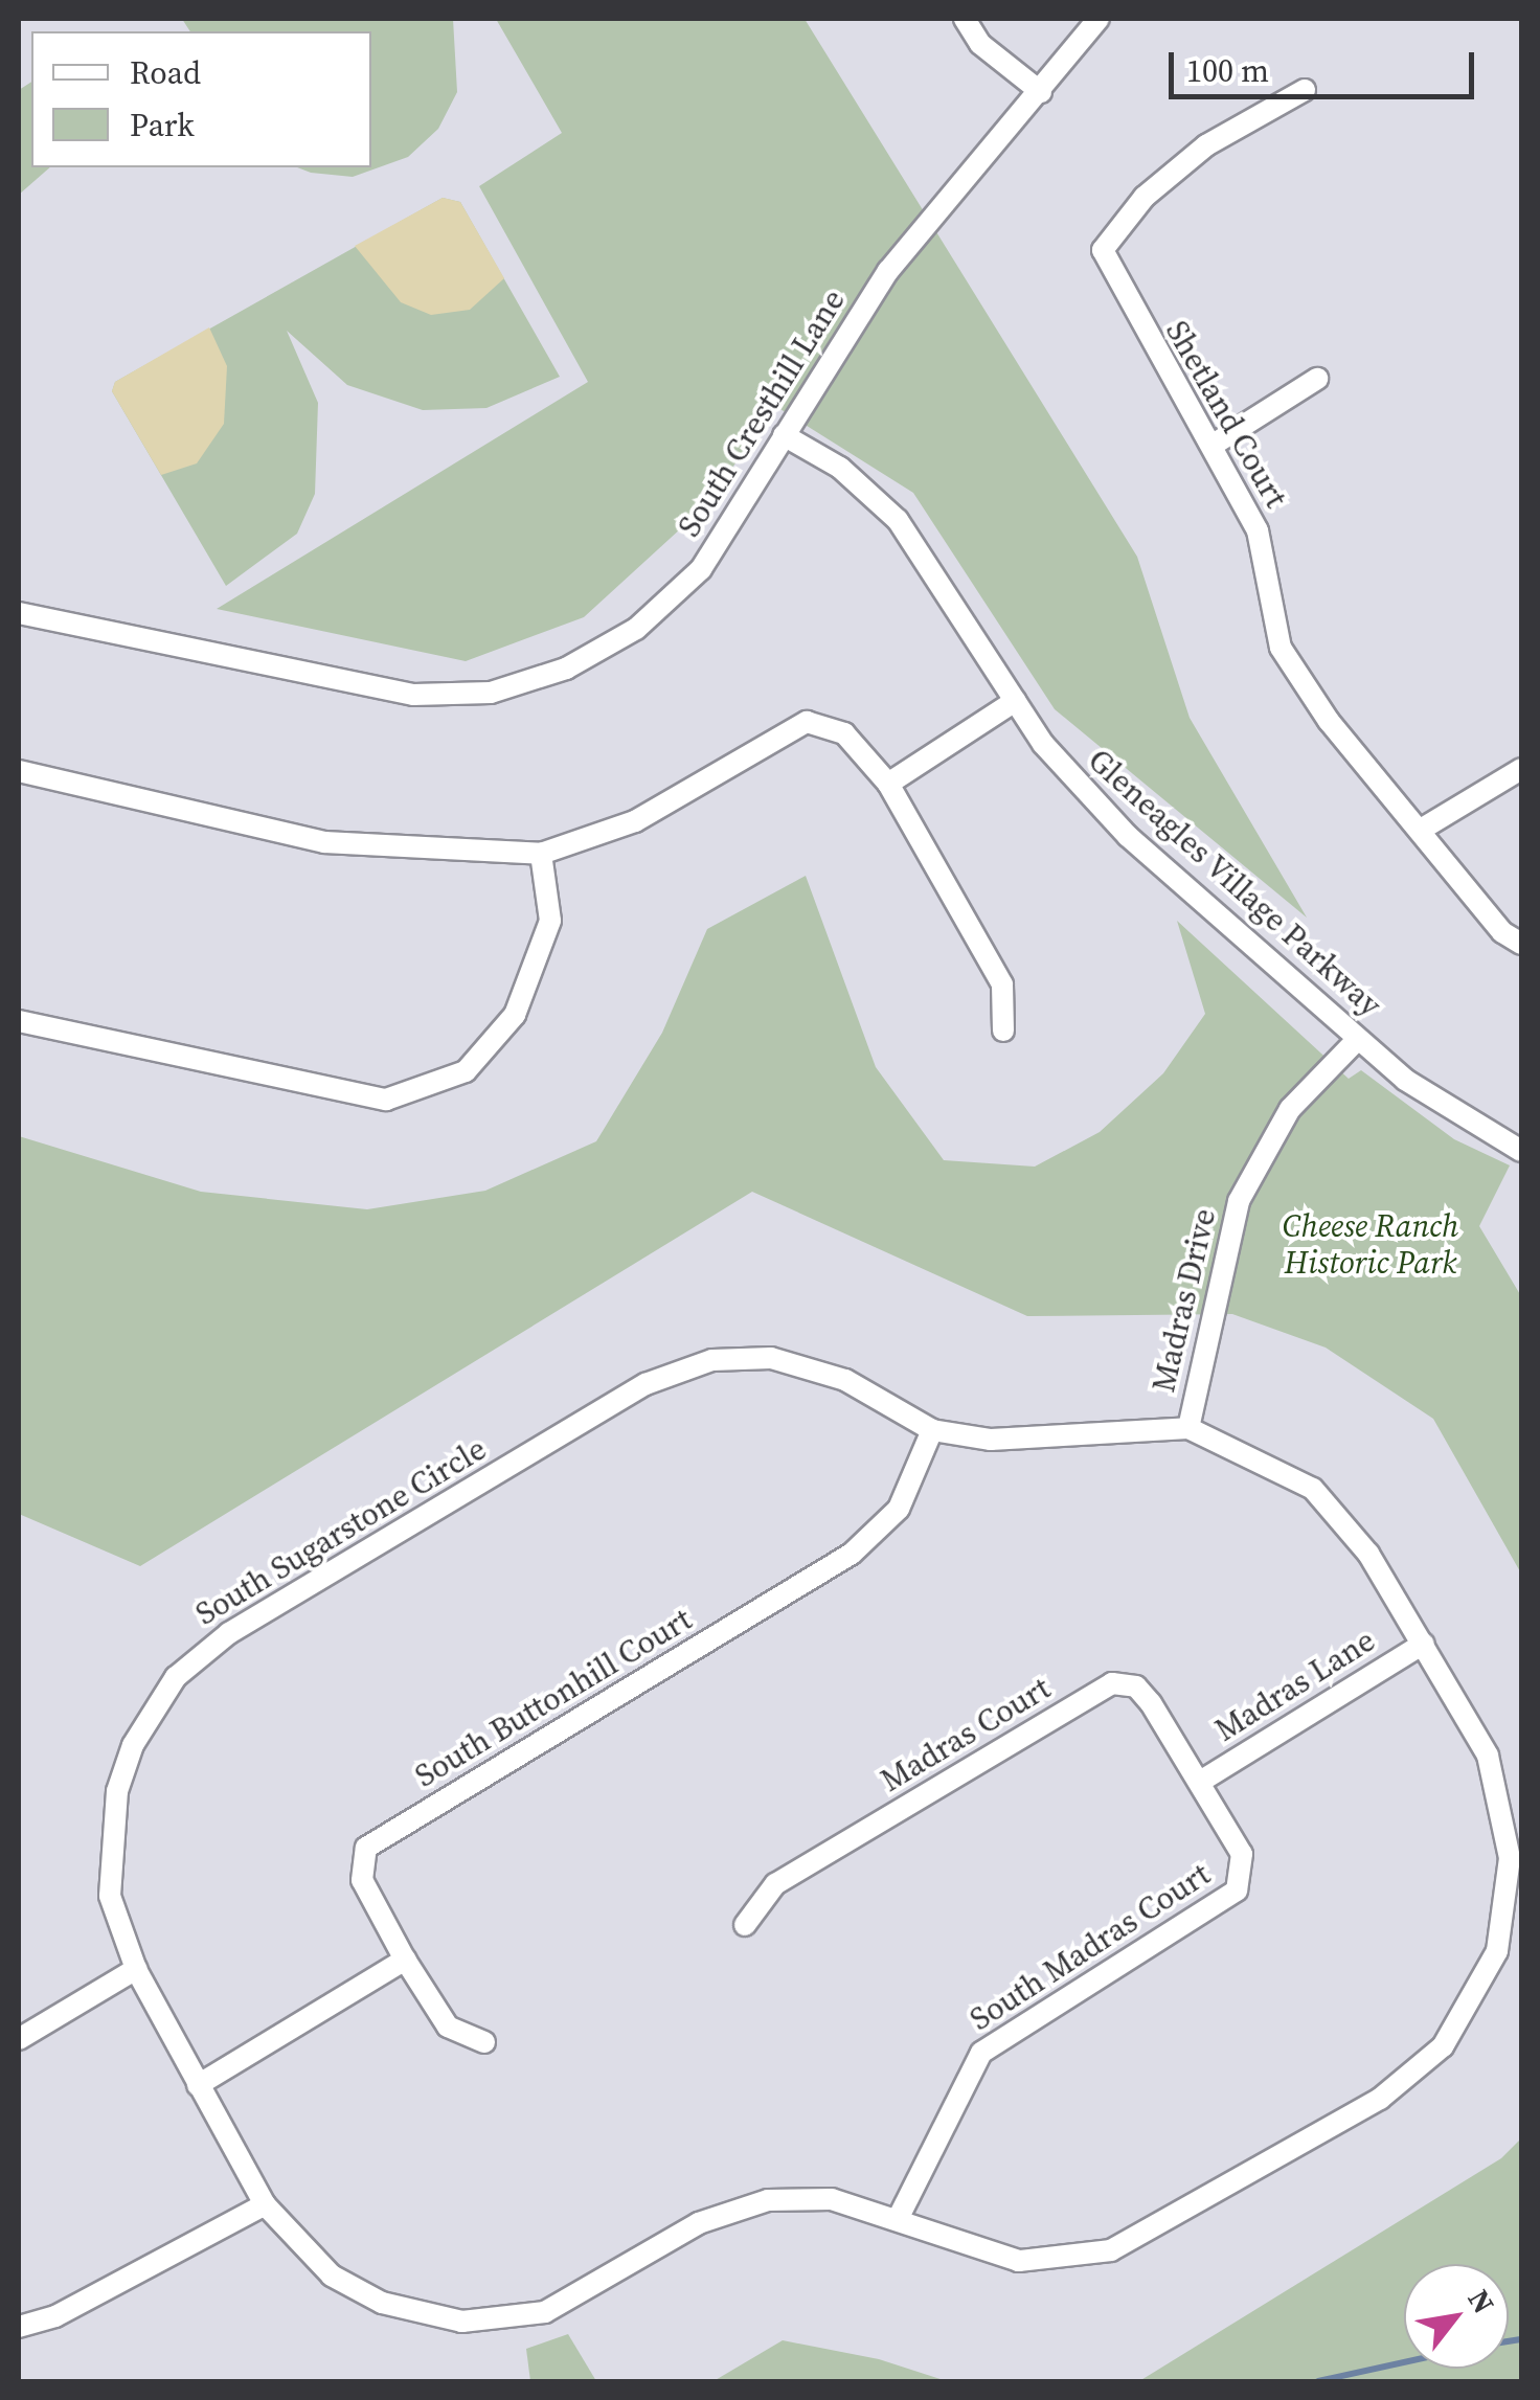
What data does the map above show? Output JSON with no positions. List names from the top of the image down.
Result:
{
  "streets": {
    "street": [
      "South Cresthill Lane",
      "Shetland Court",
      "Gleneagles Village Parkway",
      "Madras Drive",
      "South Sugarstone Circle",
      "Madras Lane",
      "South Buttonhill Court",
      "Madras Court",
      "South Madras Court"
    ]
  },
  "crossings": [
    ["South Cresthill Lane", "Gleneagles Village Parkway"],
    ["Gleneagles Village Parkway", "Madras Drive"],
    ["Madras Drive", "South Sugarstone Circle"],
    ["South Sugarstone Circle", "Madras Lane"],
    ["South Sugarstone Circle", "South Buttonhill Court"],
    ["South Sugarstone Circle", "South Madras Court"],
    ["Madras Lane", "Madras Court"],
    ["Madras Lane", "South Madras Court"],
    ["Madras Court", "South Madras Court"]
  ],
  "parks": ["Cheese Ranch Historic Park"],
  "legend": ["Road", "Park"],
  "scale_bar": "100 m",
  "north": "top right"
}
